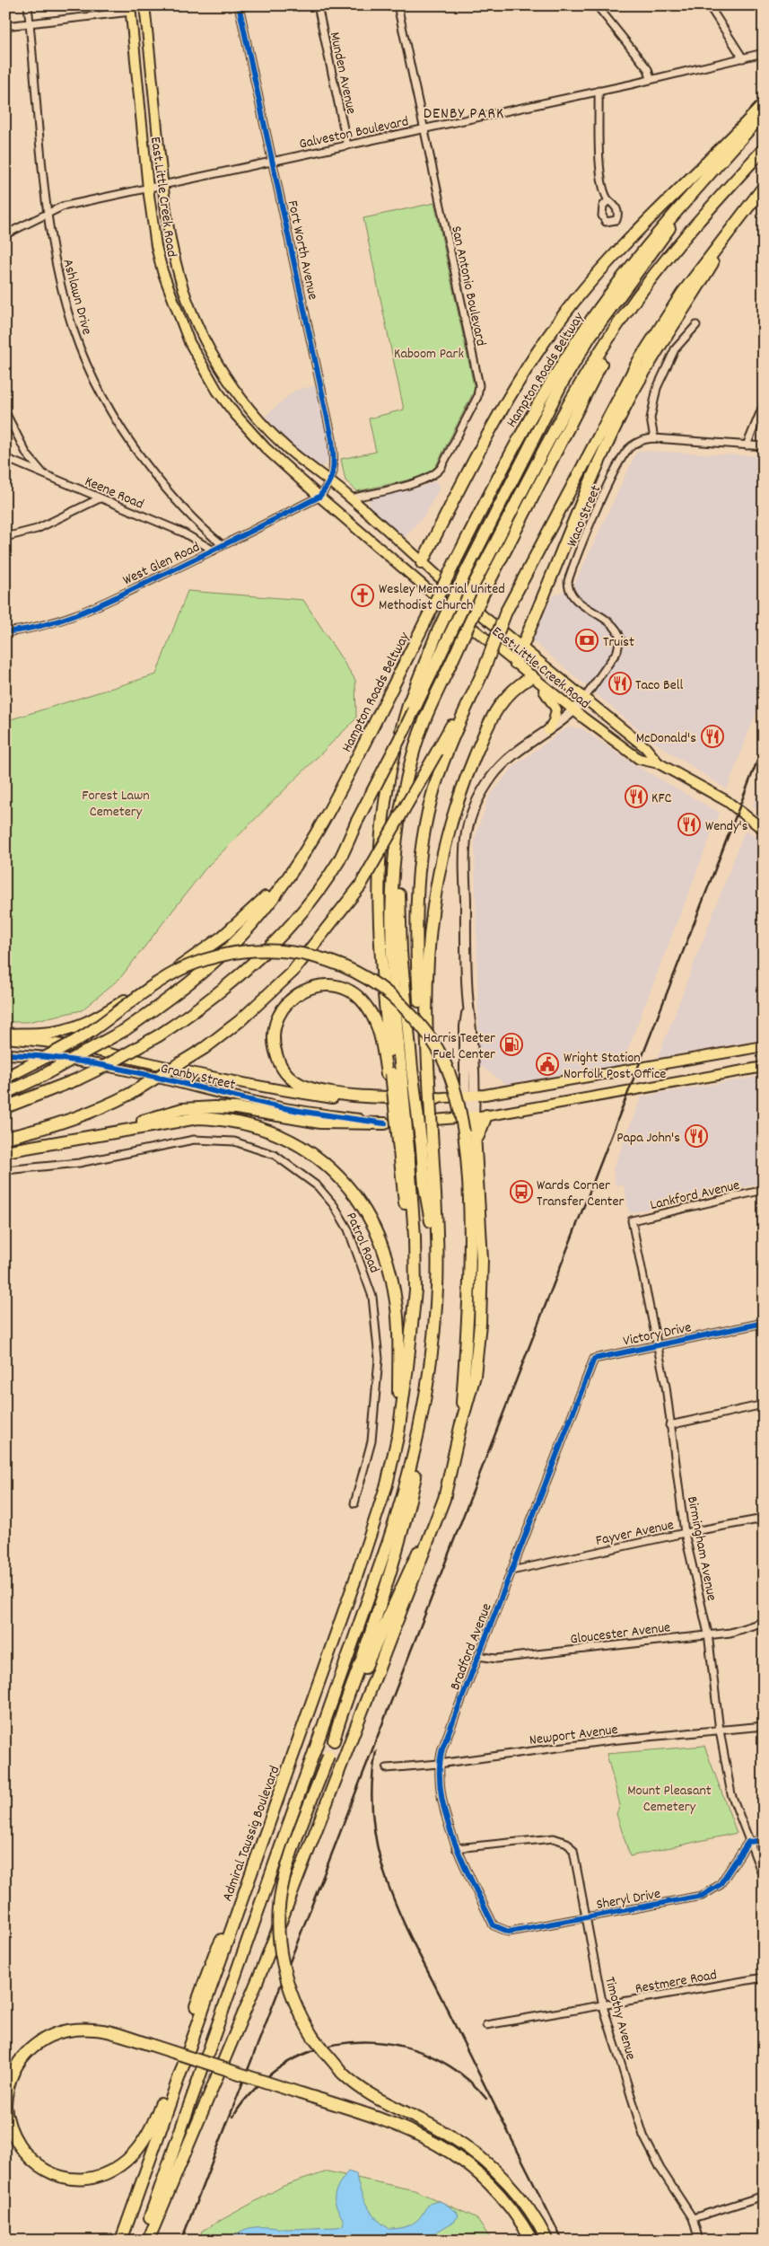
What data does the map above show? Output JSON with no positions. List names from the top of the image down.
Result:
{
  "streets": {
    "highway": ["Hampton Roads Beltway", "Admiral Taussig Boulevard"],
    "main road": ["East Little Creek Road", "Granby Street"],
    "street": [
      "Munden Avenue",
      "Galveston Boulevard",
      "Fort Worth Avenue",
      "San Antonio Boulevard",
      "Ashlawn Drive",
      "Keene Road",
      "Waco Street",
      "West Glen Road",
      "Lankford Avenue",
      "Patrol Road",
      "Victory Drive",
      "Fayver Avenue",
      "Birmingham Avenue",
      "Gloucester Avenue",
      "Bradford Avenue",
      "Newport Avenue",
      "Sheryl Drive",
      "Restmere Road",
      "Timothy Avenue"
    ]
  },
  "crossings": [
    ["Munden Avenue", "Galveston Boulevard"],
    ["Galveston Boulevard", "East Little Creek Road"],
    ["Galveston Boulevard", "Fort Worth Avenue"],
    ["Galveston Boulevard", "San Antonio Boulevard"],
    ["Galveston Boulevard", "Ashlawn Drive"],
    ["East Little Creek Road", "Fort Worth Avenue"],
    ["East Little Creek Road", "San Antonio Boulevard"],
    ["East Little Creek Road", "Waco Street"],
    ["East Little Creek Road", "West Glen Road"],
    ["Ashlawn Drive", "West Glen Road"],
    ["Keene Road", "West Glen Road"],
    ["Lankford Avenue", "Birmingham Avenue"],
    ["Victory Drive", "Birmingham Avenue"],
    ["Victory Drive", "Bradford Avenue"],
    ["Fayver Avenue", "Birmingham Avenue"],
    ["Fayver Avenue", "Bradford Avenue"],
    ["Birmingham Avenue", "Gloucester Avenue"],
    ["Birmingham Avenue", "Newport Avenue"],
    ["Birmingham Avenue", "Sheryl Drive"],
    ["Gloucester Avenue", "Bradford Avenue"],
    ["Bradford Avenue", "Newport Avenue"],
    ["Bradford Avenue", "Sheryl Drive"],
    ["Bradford Avenue", "Timothy Avenue"],
    ["Sheryl Drive", "Timothy Avenue"],
    ["Restmere Road", "Timothy Avenue"]
  ],
  "districts": ["DENBY PARK"],
  "parks": ["Kaboom Park", "Forest Lawn Cemetery", "Mount Pleasant Cemetery"],
  "places": {
    "church": ["Wesley Memorial United Methodist Church"],
    "bank": ["Truist"],
    "restaurant": [
      "Taco Bell",
      "McDonald's",
      "KFC",
      "Wendy's",
      "Papa John's"
    ],
    "fuel station": ["Harris Teeter Fuel Center"],
    "public building": ["Wright Station Norfolk Post Office"],
    "bus stop": ["Wards Corner Transfer Center"]
  }
}
